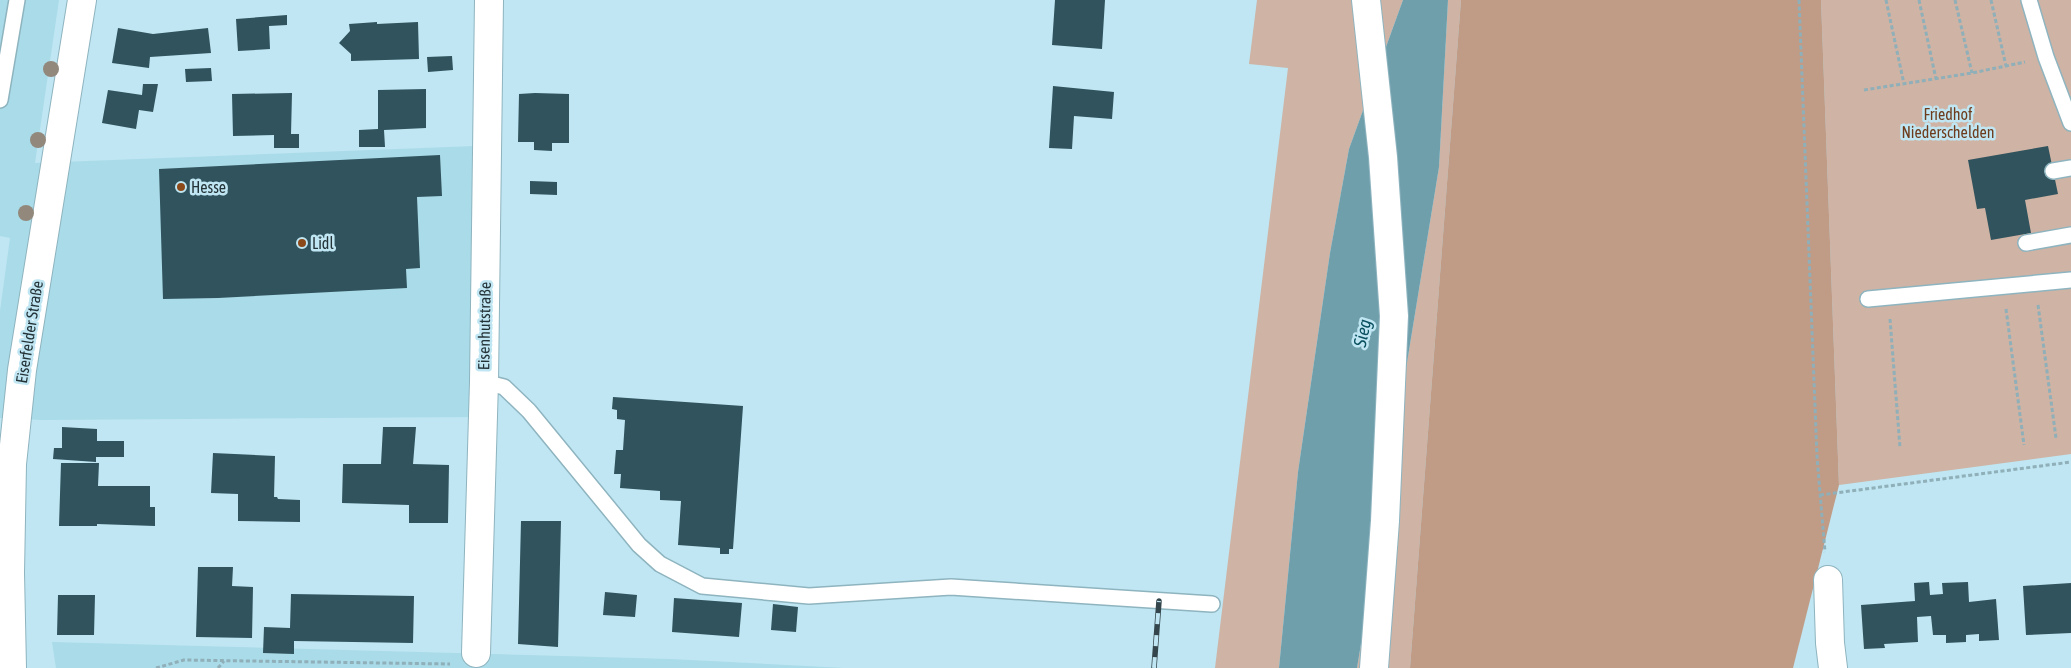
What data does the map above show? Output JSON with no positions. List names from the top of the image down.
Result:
{
  "streets": {
    "main road": ["Eisenhutstraße", "Eiserfelder Straße"]
  },
  "water": ["Sieg"],
  "parks": ["Friedhof Niederschelden"],
  "places": ["Hesse", "Lidl"]
}
